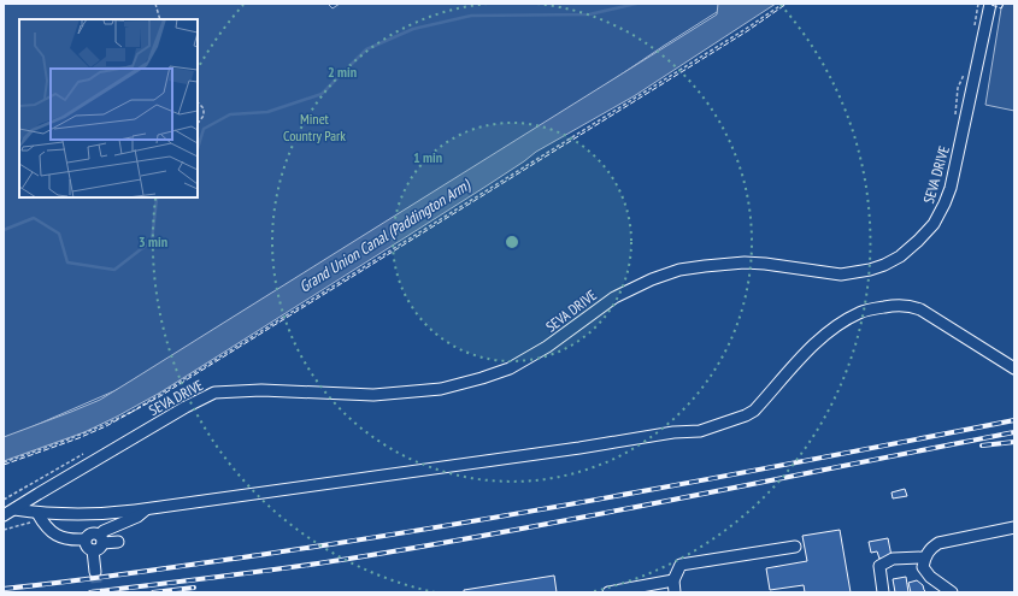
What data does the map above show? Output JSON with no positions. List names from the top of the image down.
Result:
{
  "streets": {
    "street": ["SEVA DRIVE"]
  },
  "water": ["Grand Union Canal (Paddington Arm)"],
  "parks": ["Minet Country Park"],
  "rings": ["2 min", "1 min", "3 min"]
}
